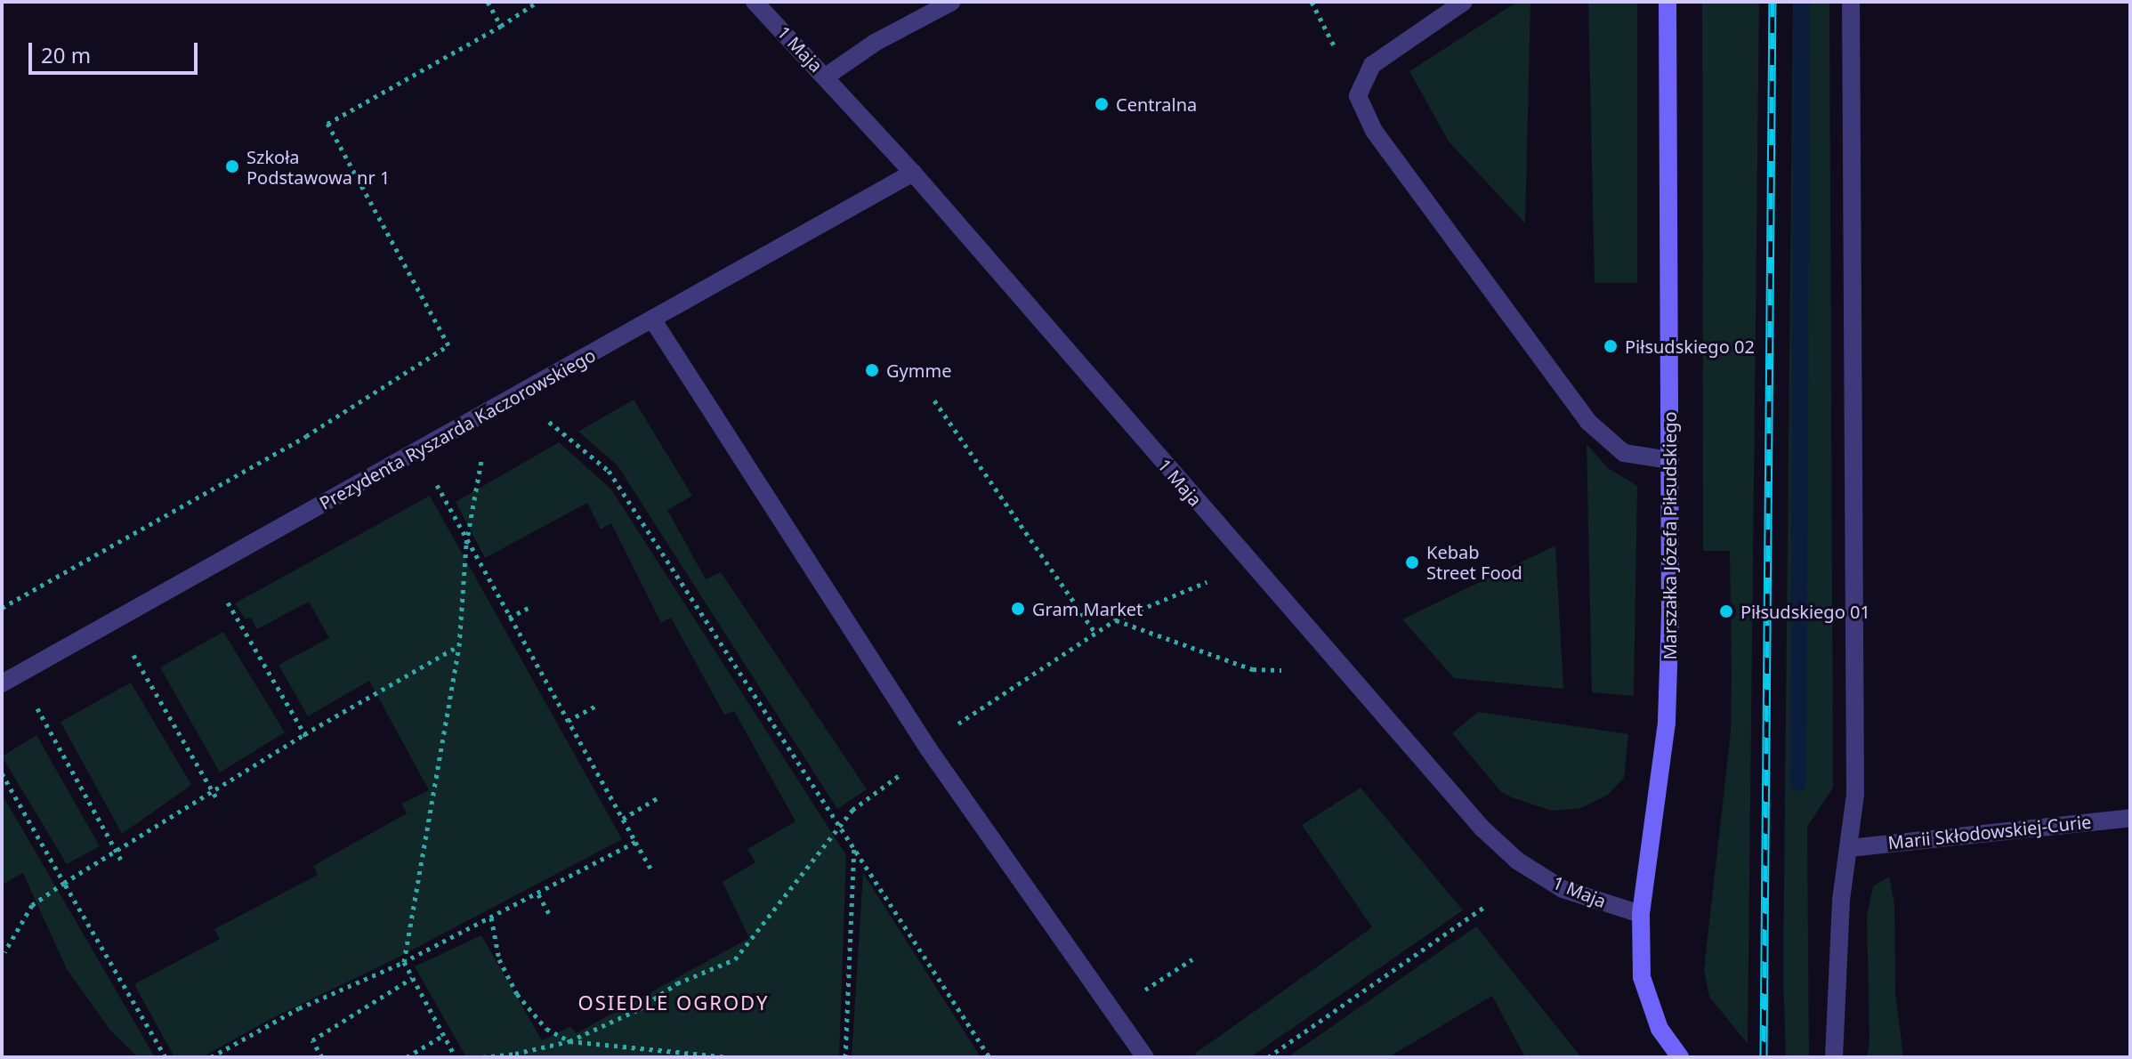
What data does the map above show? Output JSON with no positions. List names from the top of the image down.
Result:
{
  "streets": {
    "main road": ["Marszałka Józefa Piłsudskiego"],
    "street": ["1 Maja", "Prezydenta Ryszarda Kaczorowskiego", "Marii Skłodowskiej-Curie"]
  },
  "crossings": [
    ["1 Maja", "Prezydenta Ryszarda Kaczorowskiego"],
    ["1 Maja", "Marszałka Józefa Piłsudskiego"]
  ],
  "districts": ["OSIEDLE OGRODY"],
  "places": [
    "Centralna",
    "Szkoła Podstawowa nr 1",
    "Piłsudskiego 02",
    "Gymme",
    "Kebab Street Food",
    "Gram Market",
    "Piłsudskiego 01"
  ],
  "scale_bar": "20 m"
}
